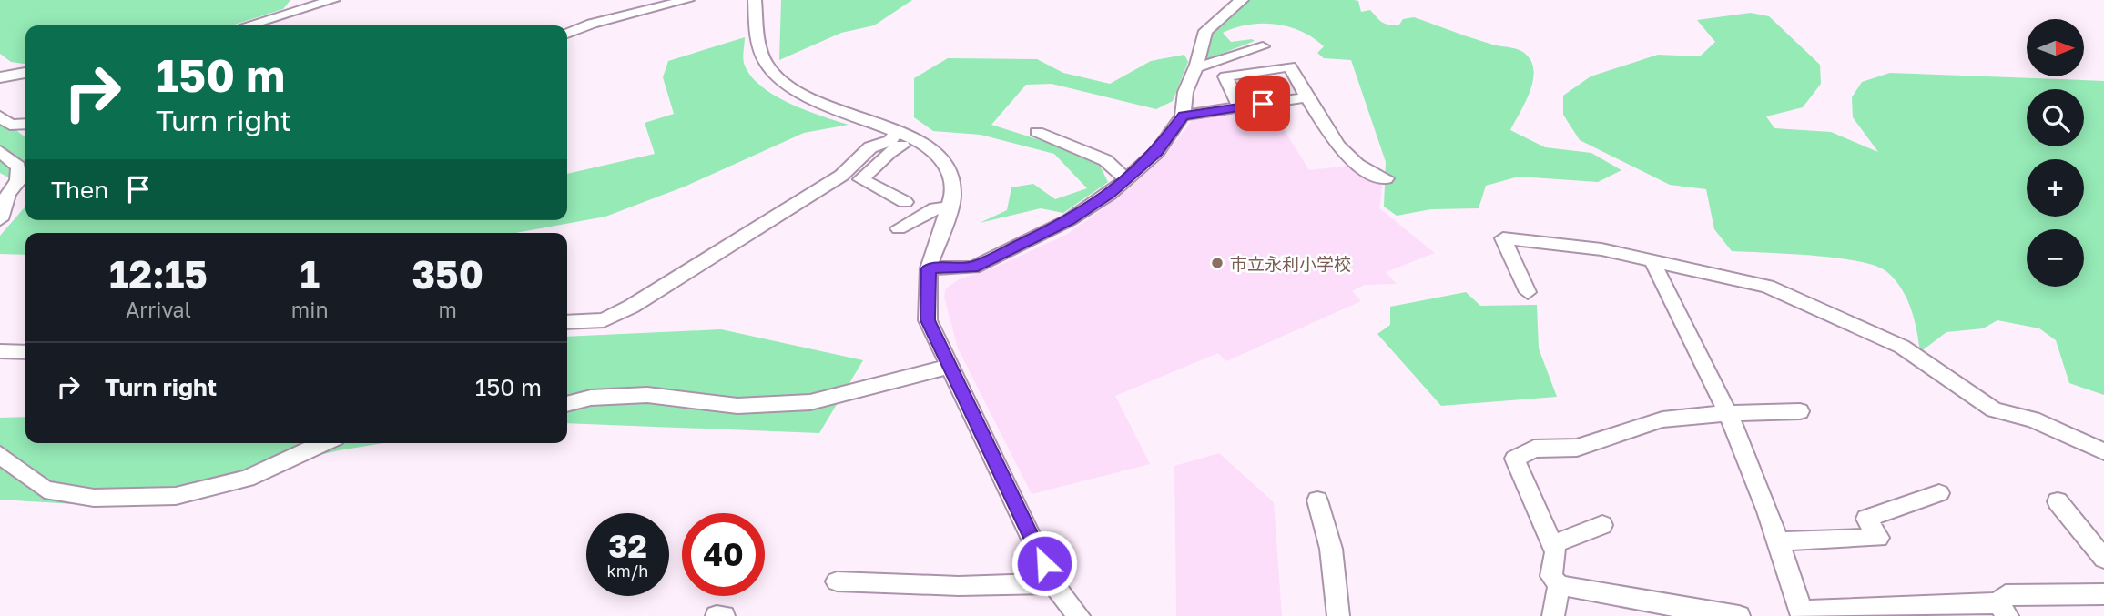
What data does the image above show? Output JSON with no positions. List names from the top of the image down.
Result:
{
  "places": ["市立永利小学校"],
  "north": "right",
  "page": {
    "map_buttons": ["+", "−"],
    "turn": ["150 m", "Turn right"],
    "then": "Then",
    "eta": [
      "12:15",
      "Arrival",
      "1",
      "min",
      "350",
      "m"
    ],
    "list": [
      {
        "name": "Turn right",
        "value": "150 m"
      }
    ],
    "speed": "32 km/h",
    "limit": "40"
  }
}
